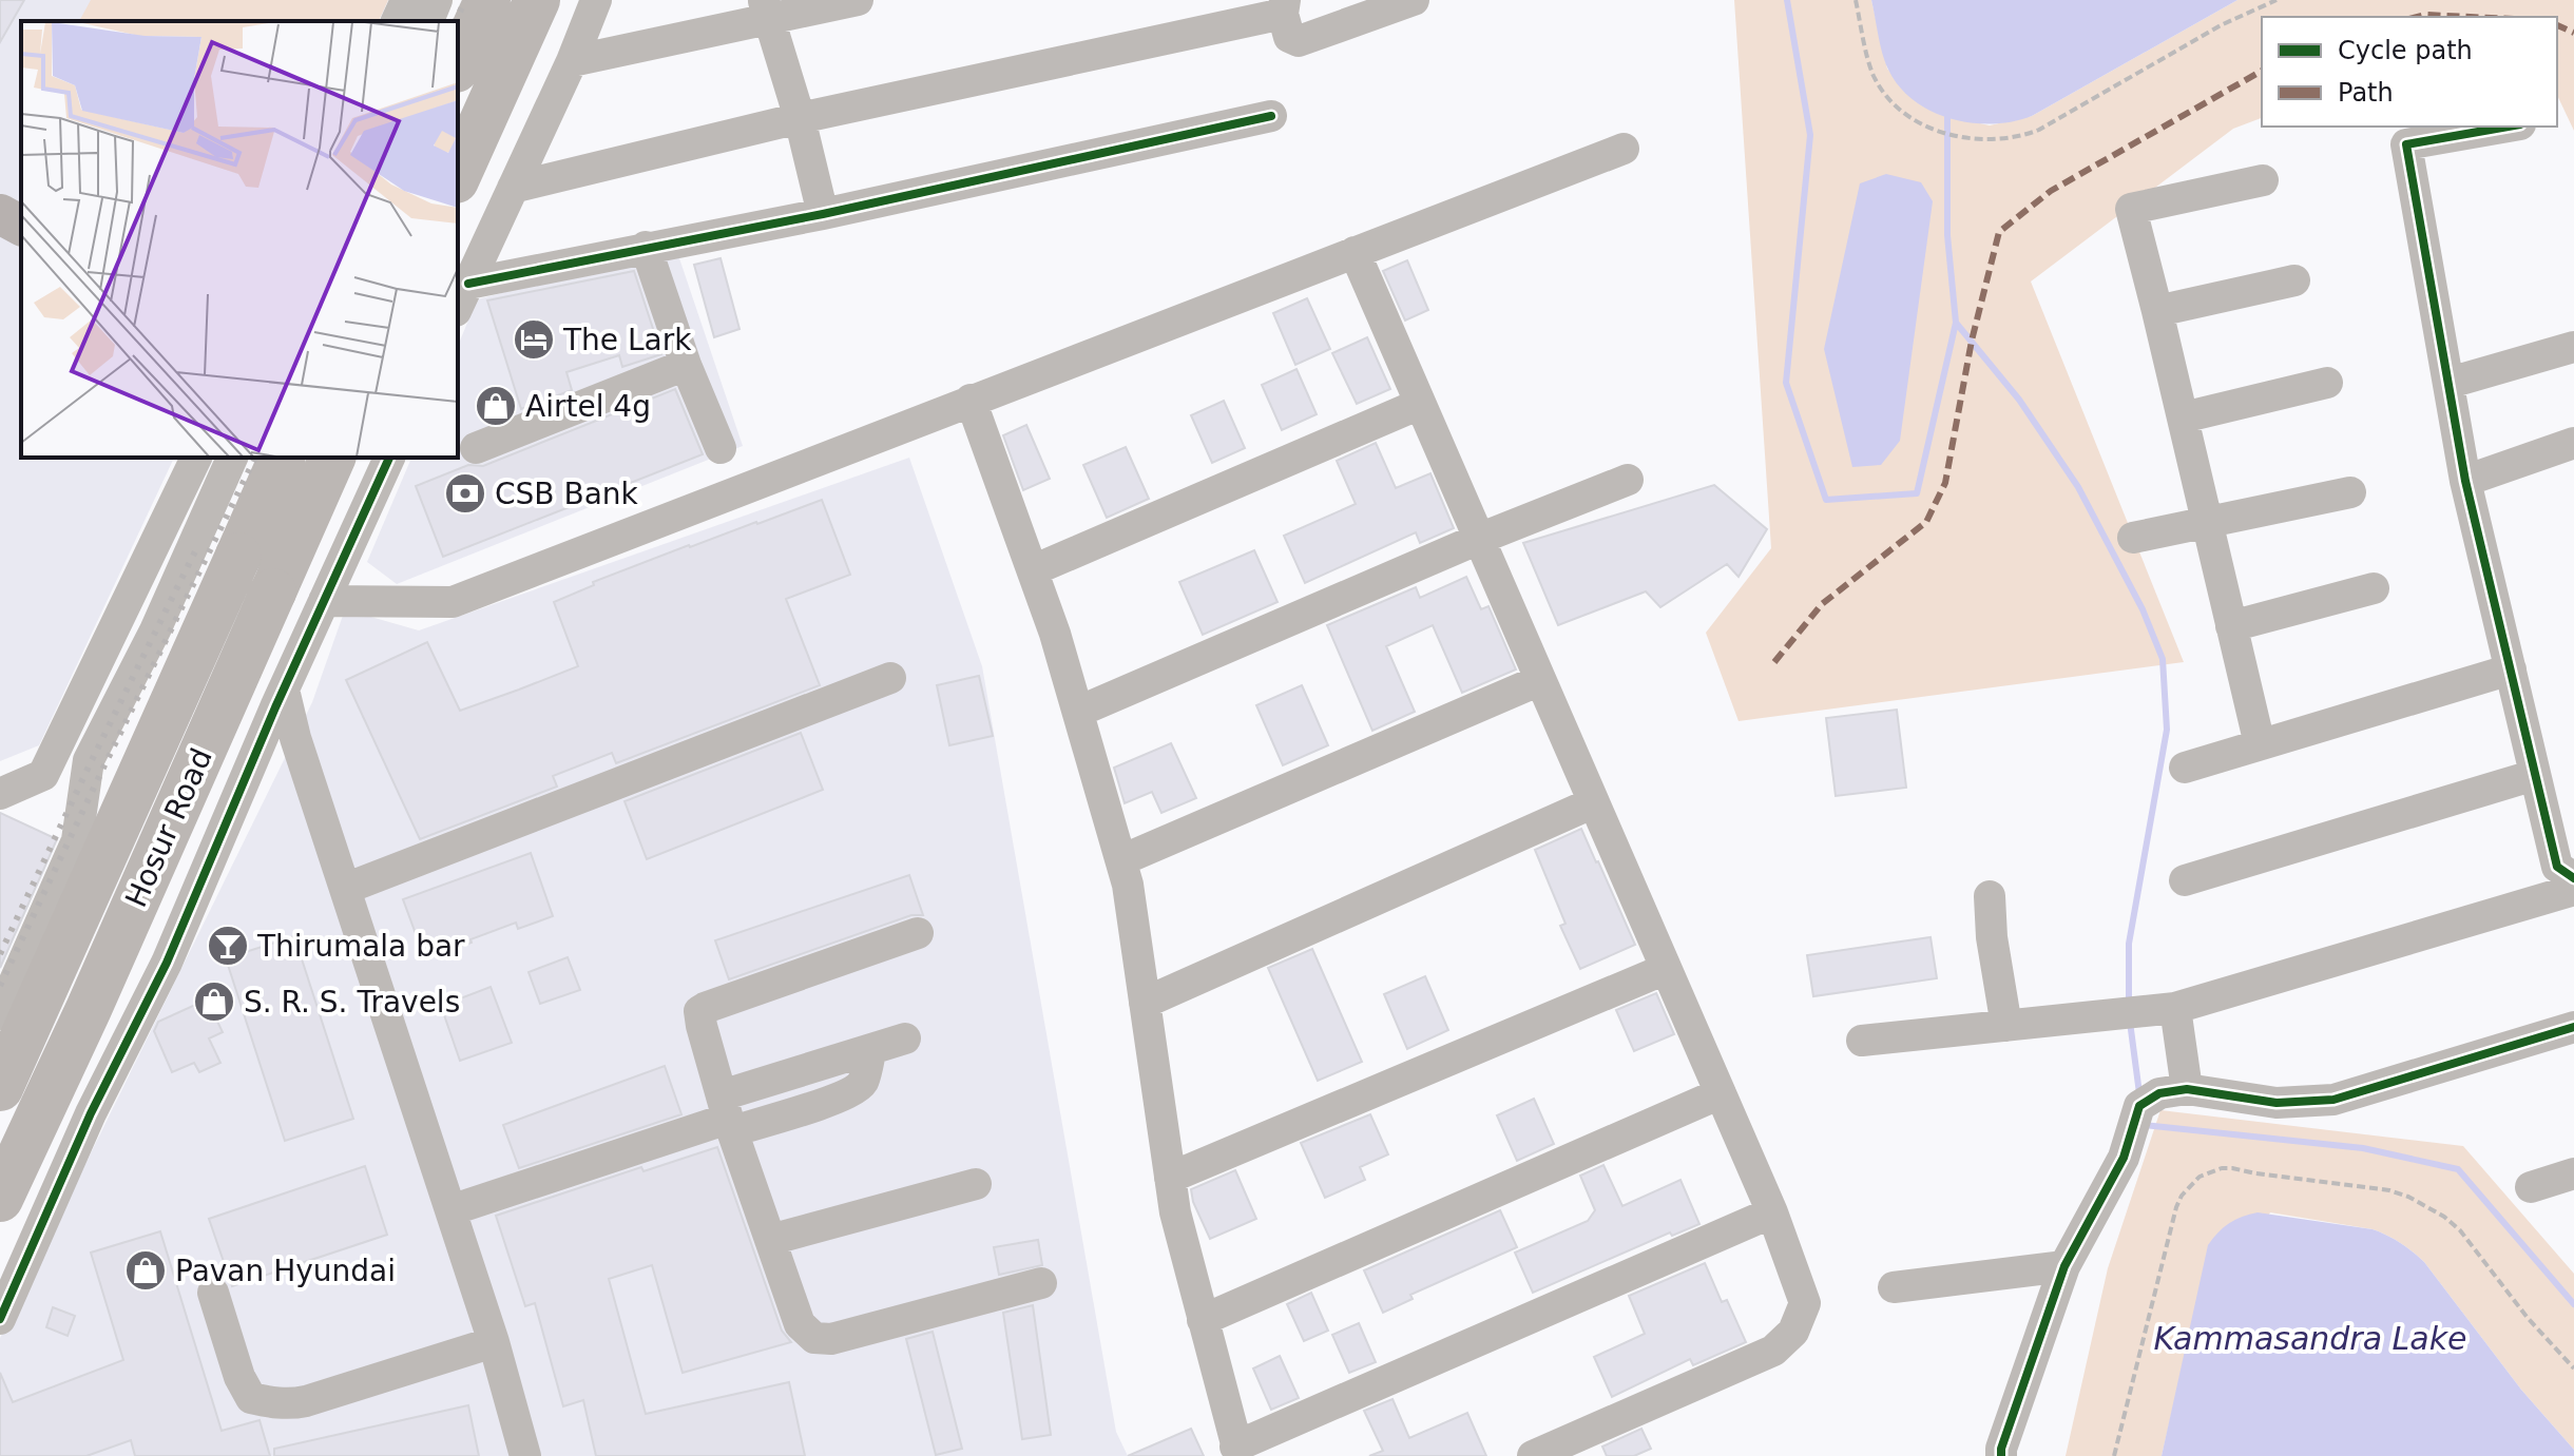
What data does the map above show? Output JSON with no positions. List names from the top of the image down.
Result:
{
  "streets": {
    "highway": ["Hosur Road"]
  },
  "water": ["Kammasandra Lake"],
  "places": {
    "hotel": ["The Lark"],
    "shop": ["Airtel 4g", "S. R. S. Travels", "Pavan Hyundai"],
    "bank": ["CSB Bank"],
    "bar": ["Thirumala bar"]
  },
  "legend": ["Cycle path", "Path"]
}
